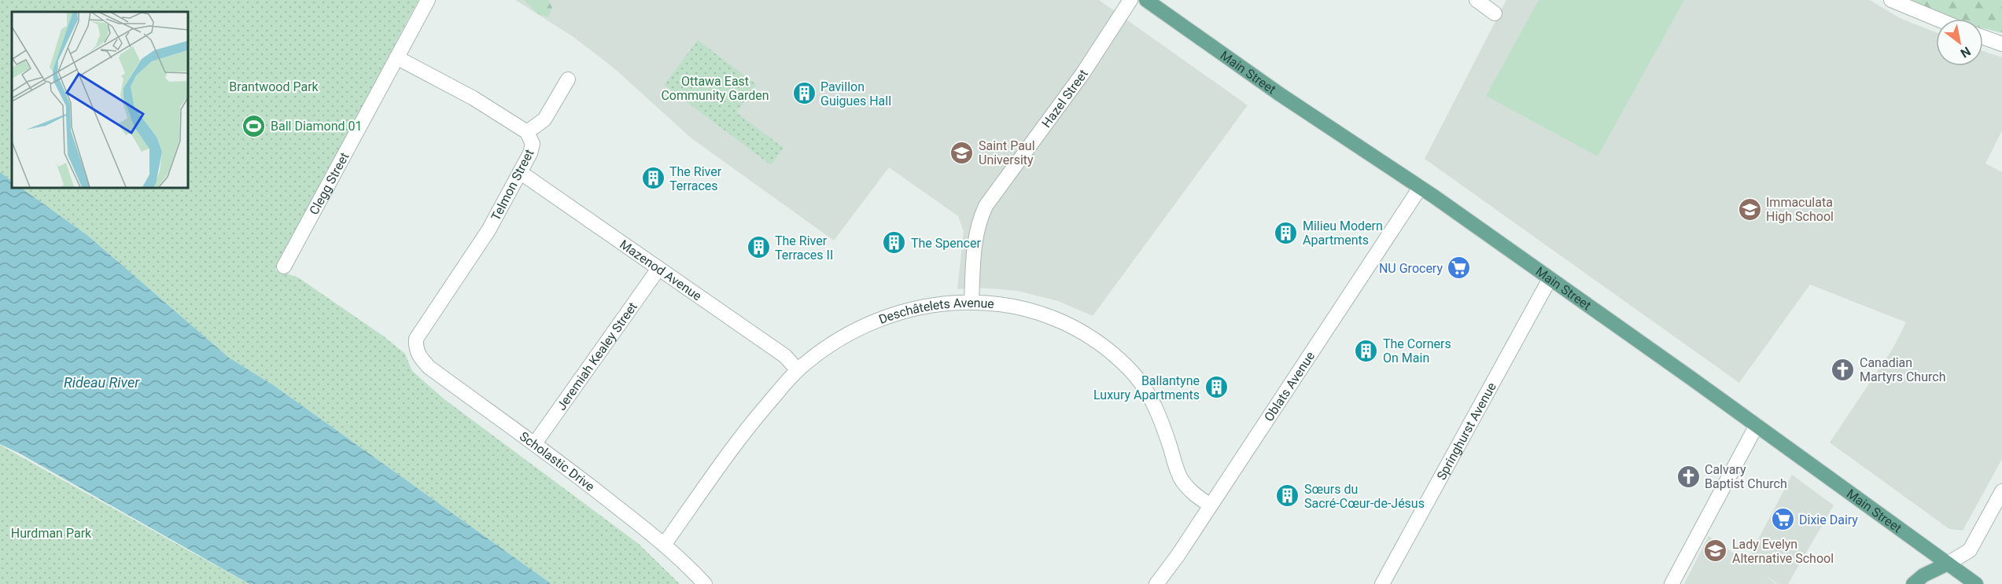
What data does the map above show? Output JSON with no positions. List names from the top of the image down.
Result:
{
  "streets": {
    "main road": ["Main Street"],
    "street": [
      "Hazel Street",
      "Clegg Street",
      "Telmon Street",
      "Mazenod Avenue",
      "Deschâtelets Avenue",
      "Jeremiah Kealey Street",
      "Oblats Avenue",
      "Springhurst Avenue",
      "Scholastic Drive"
    ]
  },
  "crossings": [
    ["Main Street", "Oblats Avenue"],
    ["Main Street", "Springhurst Avenue"],
    ["Hazel Street", "Deschâtelets Avenue"],
    ["Clegg Street", "Telmon Street"],
    ["Telmon Street", "Mazenod Avenue"],
    ["Telmon Street", "Scholastic Drive"],
    ["Mazenod Avenue", "Deschâtelets Avenue"],
    ["Mazenod Avenue", "Jeremiah Kealey Street"],
    ["Deschâtelets Avenue", "Oblats Avenue"],
    ["Deschâtelets Avenue", "Scholastic Drive"],
    ["Jeremiah Kealey Street", "Scholastic Drive"]
  ],
  "water": ["Rideau River"],
  "parks": ["Ottawa East Community Garden", "Brantwood Park", "Hurdman Park"],
  "places": {
    "building": [
      "Pavillon Guigues Hall",
      "The River Terraces",
      "Milieu Modern Apartments",
      "The Spencer",
      "The River Terraces II",
      "The Corners On Main",
      "Ballantyne Luxury Apartments",
      "Sœurs du Sacré-Cœur-de-Jésus"
    ],
    "sports": ["Ball Diamond 01"],
    "school or university": ["Saint Paul University", "Immaculata High School", "Lady Evelyn Alternative School"],
    "supermarket": ["NU Grocery", "Dixie Dairy"],
    "church": ["Canadian Martyrs Church", "Calvary Baptist Church"]
  },
  "north": "bottom right"
}
